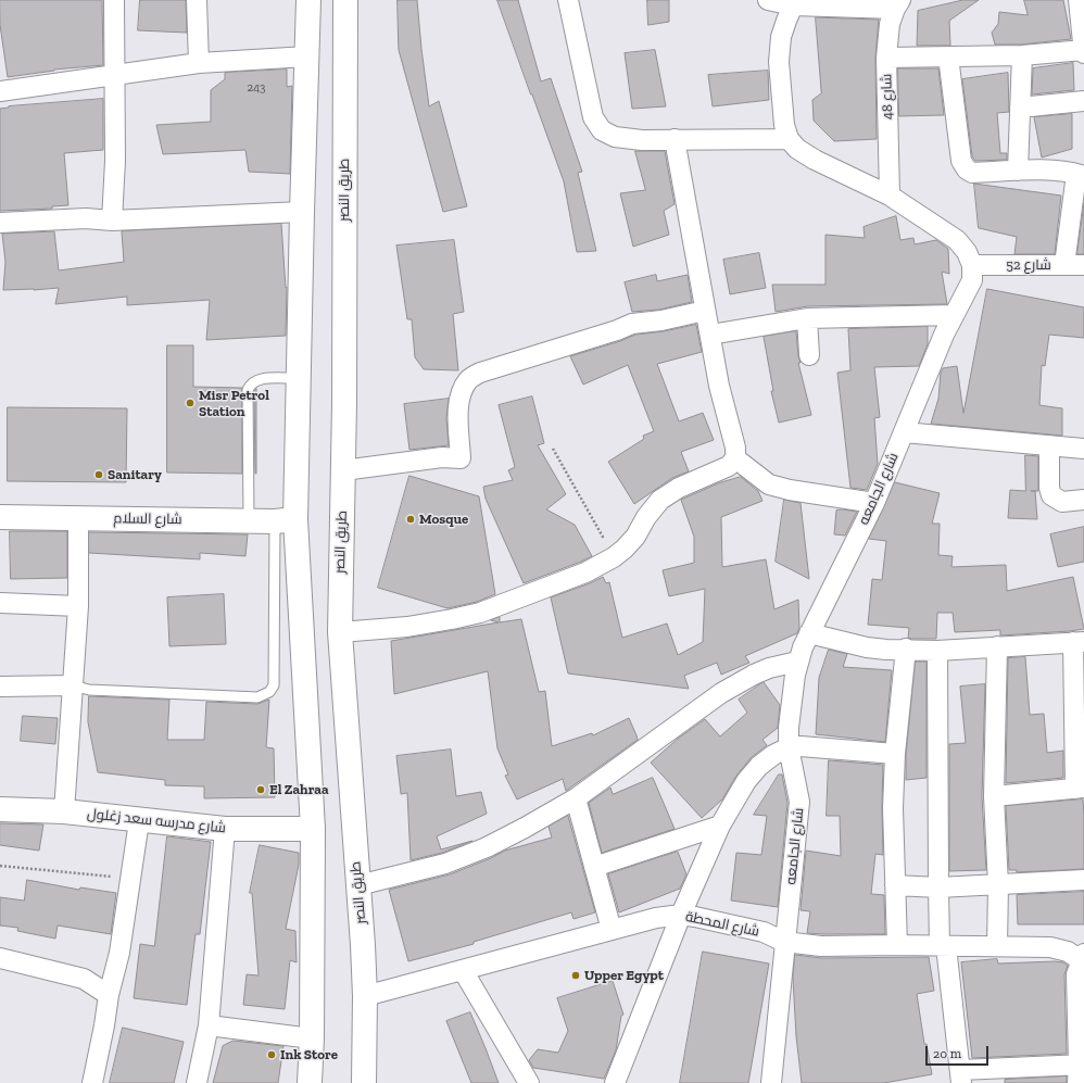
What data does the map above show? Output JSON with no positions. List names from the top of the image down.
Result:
{
  "streets": {
    "main road": ["طريق النصر", "شارع السلام", "شارع مدرسه سعد زغلول"],
    "street": [
      "شارع 48",
      "شارع 52",
      "شارع الجامعه",
      "شارع المحطة"
    ]
  },
  "crossings": [
    ["طريق النصر", "شارع المحطة"],
    ["شارع 52", "شارع الجامعه"],
    ["شارع الجامعه", "شارع المحطة"]
  ],
  "places": [
    "Misr Petrol Station",
    "Sanitary",
    "Mosque",
    "El Zahraa",
    "Upper Egypt",
    "Ink Store"
  ],
  "house_numbers": ["243"],
  "scale_bar": "20 m"
}
